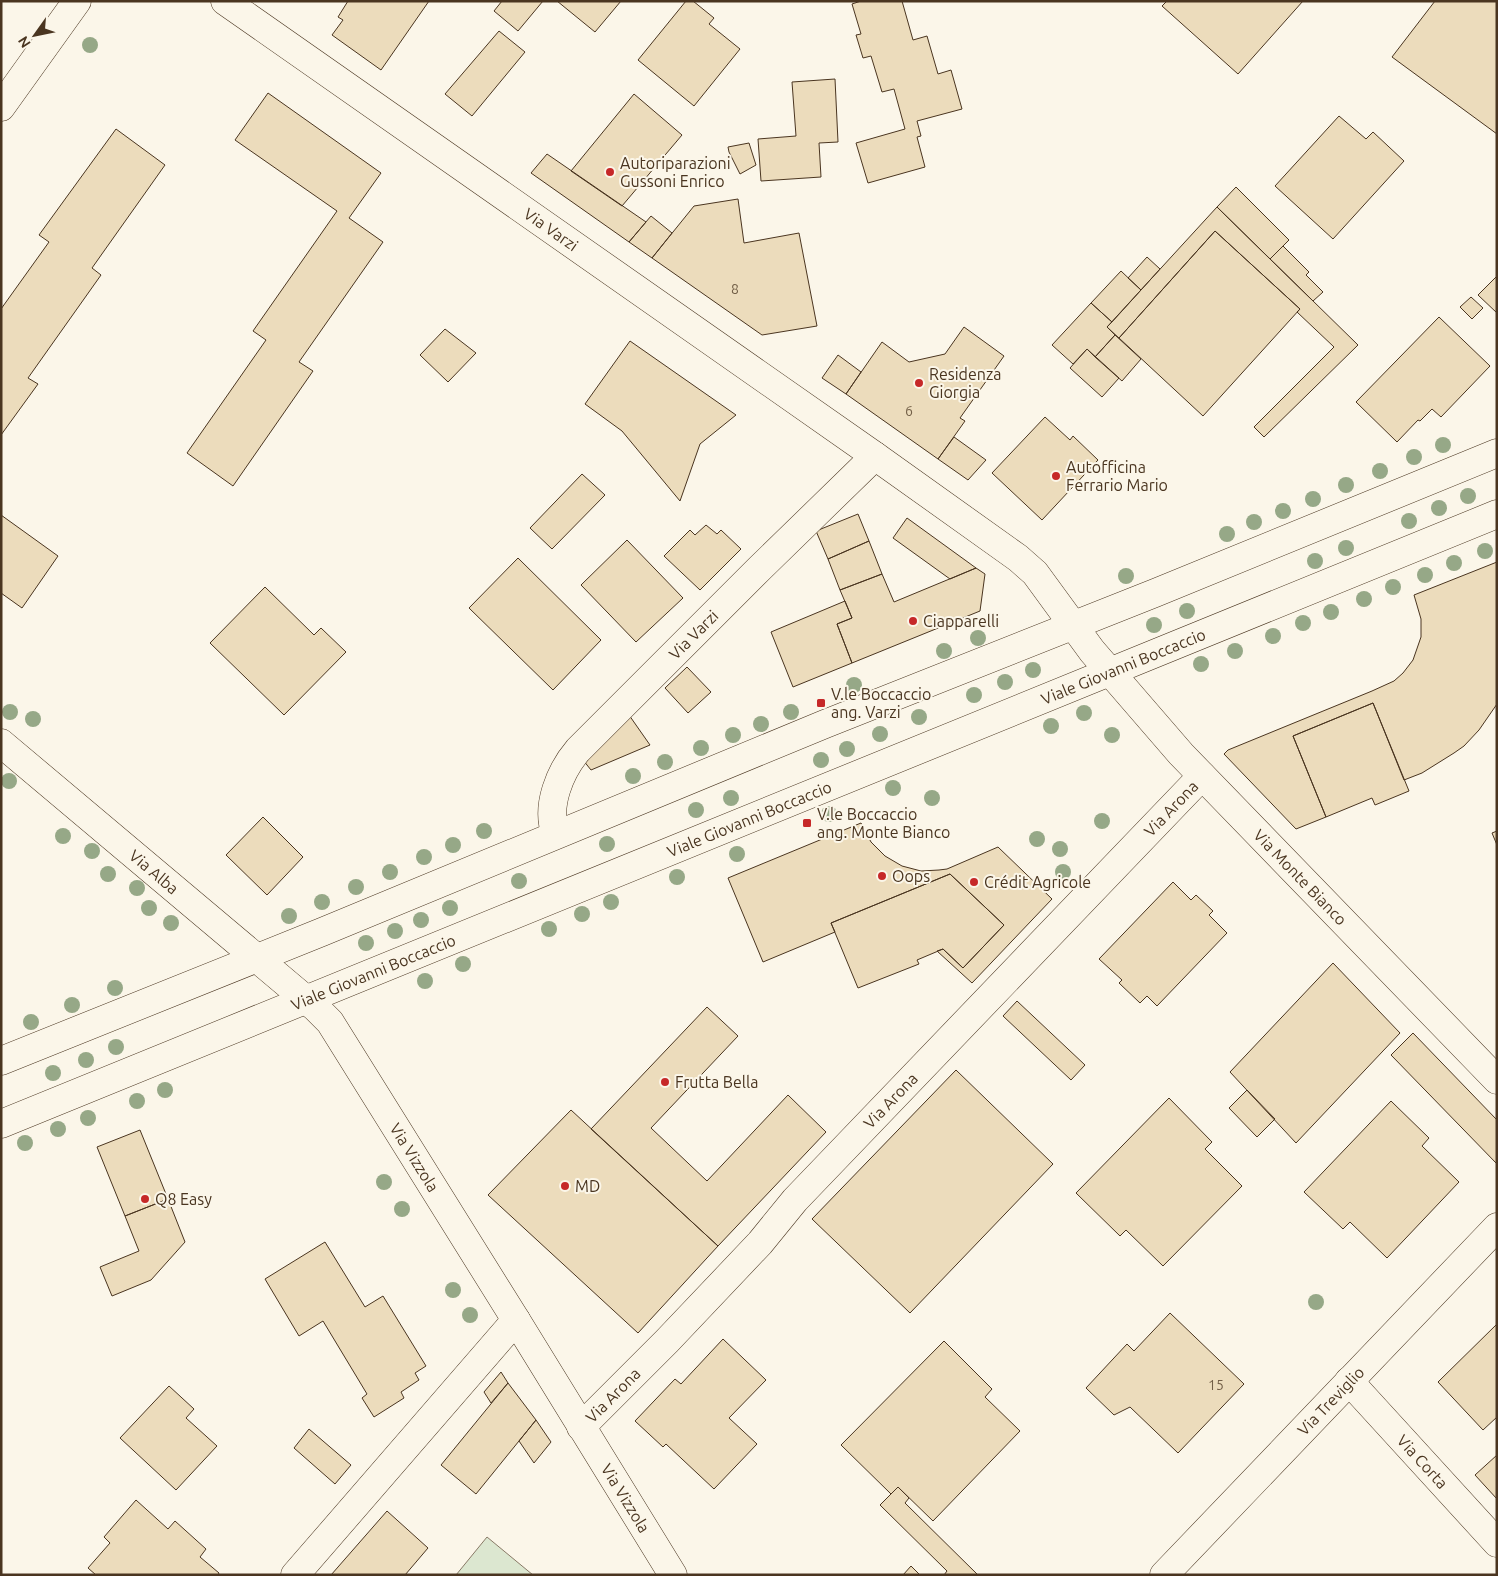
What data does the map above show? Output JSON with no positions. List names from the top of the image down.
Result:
{
  "streets": {
    "street": [
      "Via Varzi",
      "Viale Giovanni Boccaccio",
      "Via Arona",
      "Via Alba",
      "Via Monte Bianco",
      "Via Vizzola",
      "Via Treviglio",
      "Via Corta"
    ]
  },
  "crossings": [
    ["Via Varzi", "Viale Giovanni Boccaccio"],
    ["Via Varzi", "Via Monte Bianco"],
    ["Viale Giovanni Boccaccio", "Via Alba"],
    ["Viale Giovanni Boccaccio", "Via Monte Bianco"],
    ["Viale Giovanni Boccaccio", "Via Vizzola"],
    ["Via Arona", "Via Monte Bianco"],
    ["Via Arona", "Via Vizzola"],
    ["Via Alba", "Via Vizzola"],
    ["Via Treviglio", "Via Corta"]
  ],
  "places": {
    "other": [
      "Autoriparazioni Gussoni Enrico",
      "Residenza Giorgia",
      "Autofficina Ferrario Mario",
      "Ciapparelli",
      "Oops",
      "Crédit Agricole",
      "Frutta Bella",
      "MD",
      "Q8 Easy"
    ],
    "transit": ["V.le Boccaccio ang. Varzi", "V.le Boccaccio ang. Monte Bianco"]
  },
  "house_numbers": ["8", "6", "15"],
  "north": "bottom left"
}
